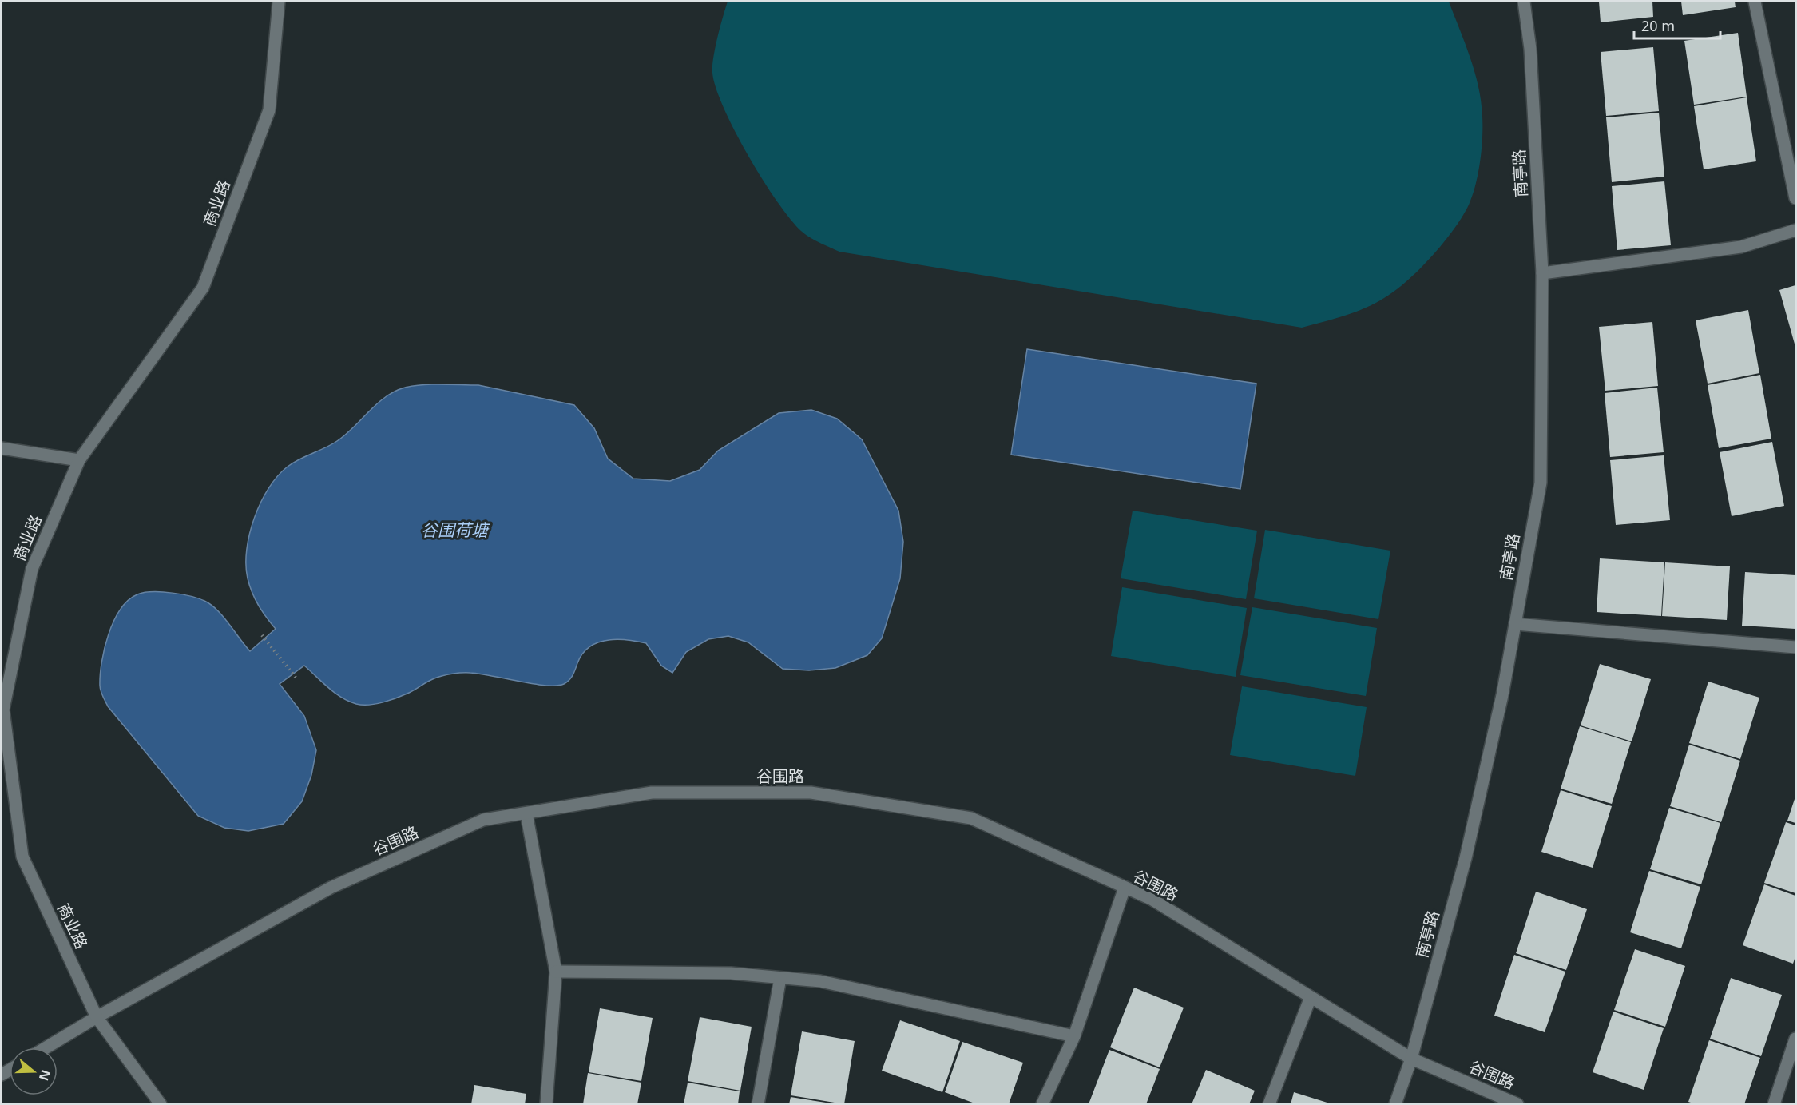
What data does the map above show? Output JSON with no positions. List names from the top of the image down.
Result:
{
  "streets": {
    "street": ["南亭路", "商业路", "谷围路"]
  },
  "crossings": [
    ["南亭路", "谷围路"],
    ["商业路", "谷围路"]
  ],
  "water": ["谷围荷塘"],
  "scale_bar": "20 m",
  "north": "right"
}
